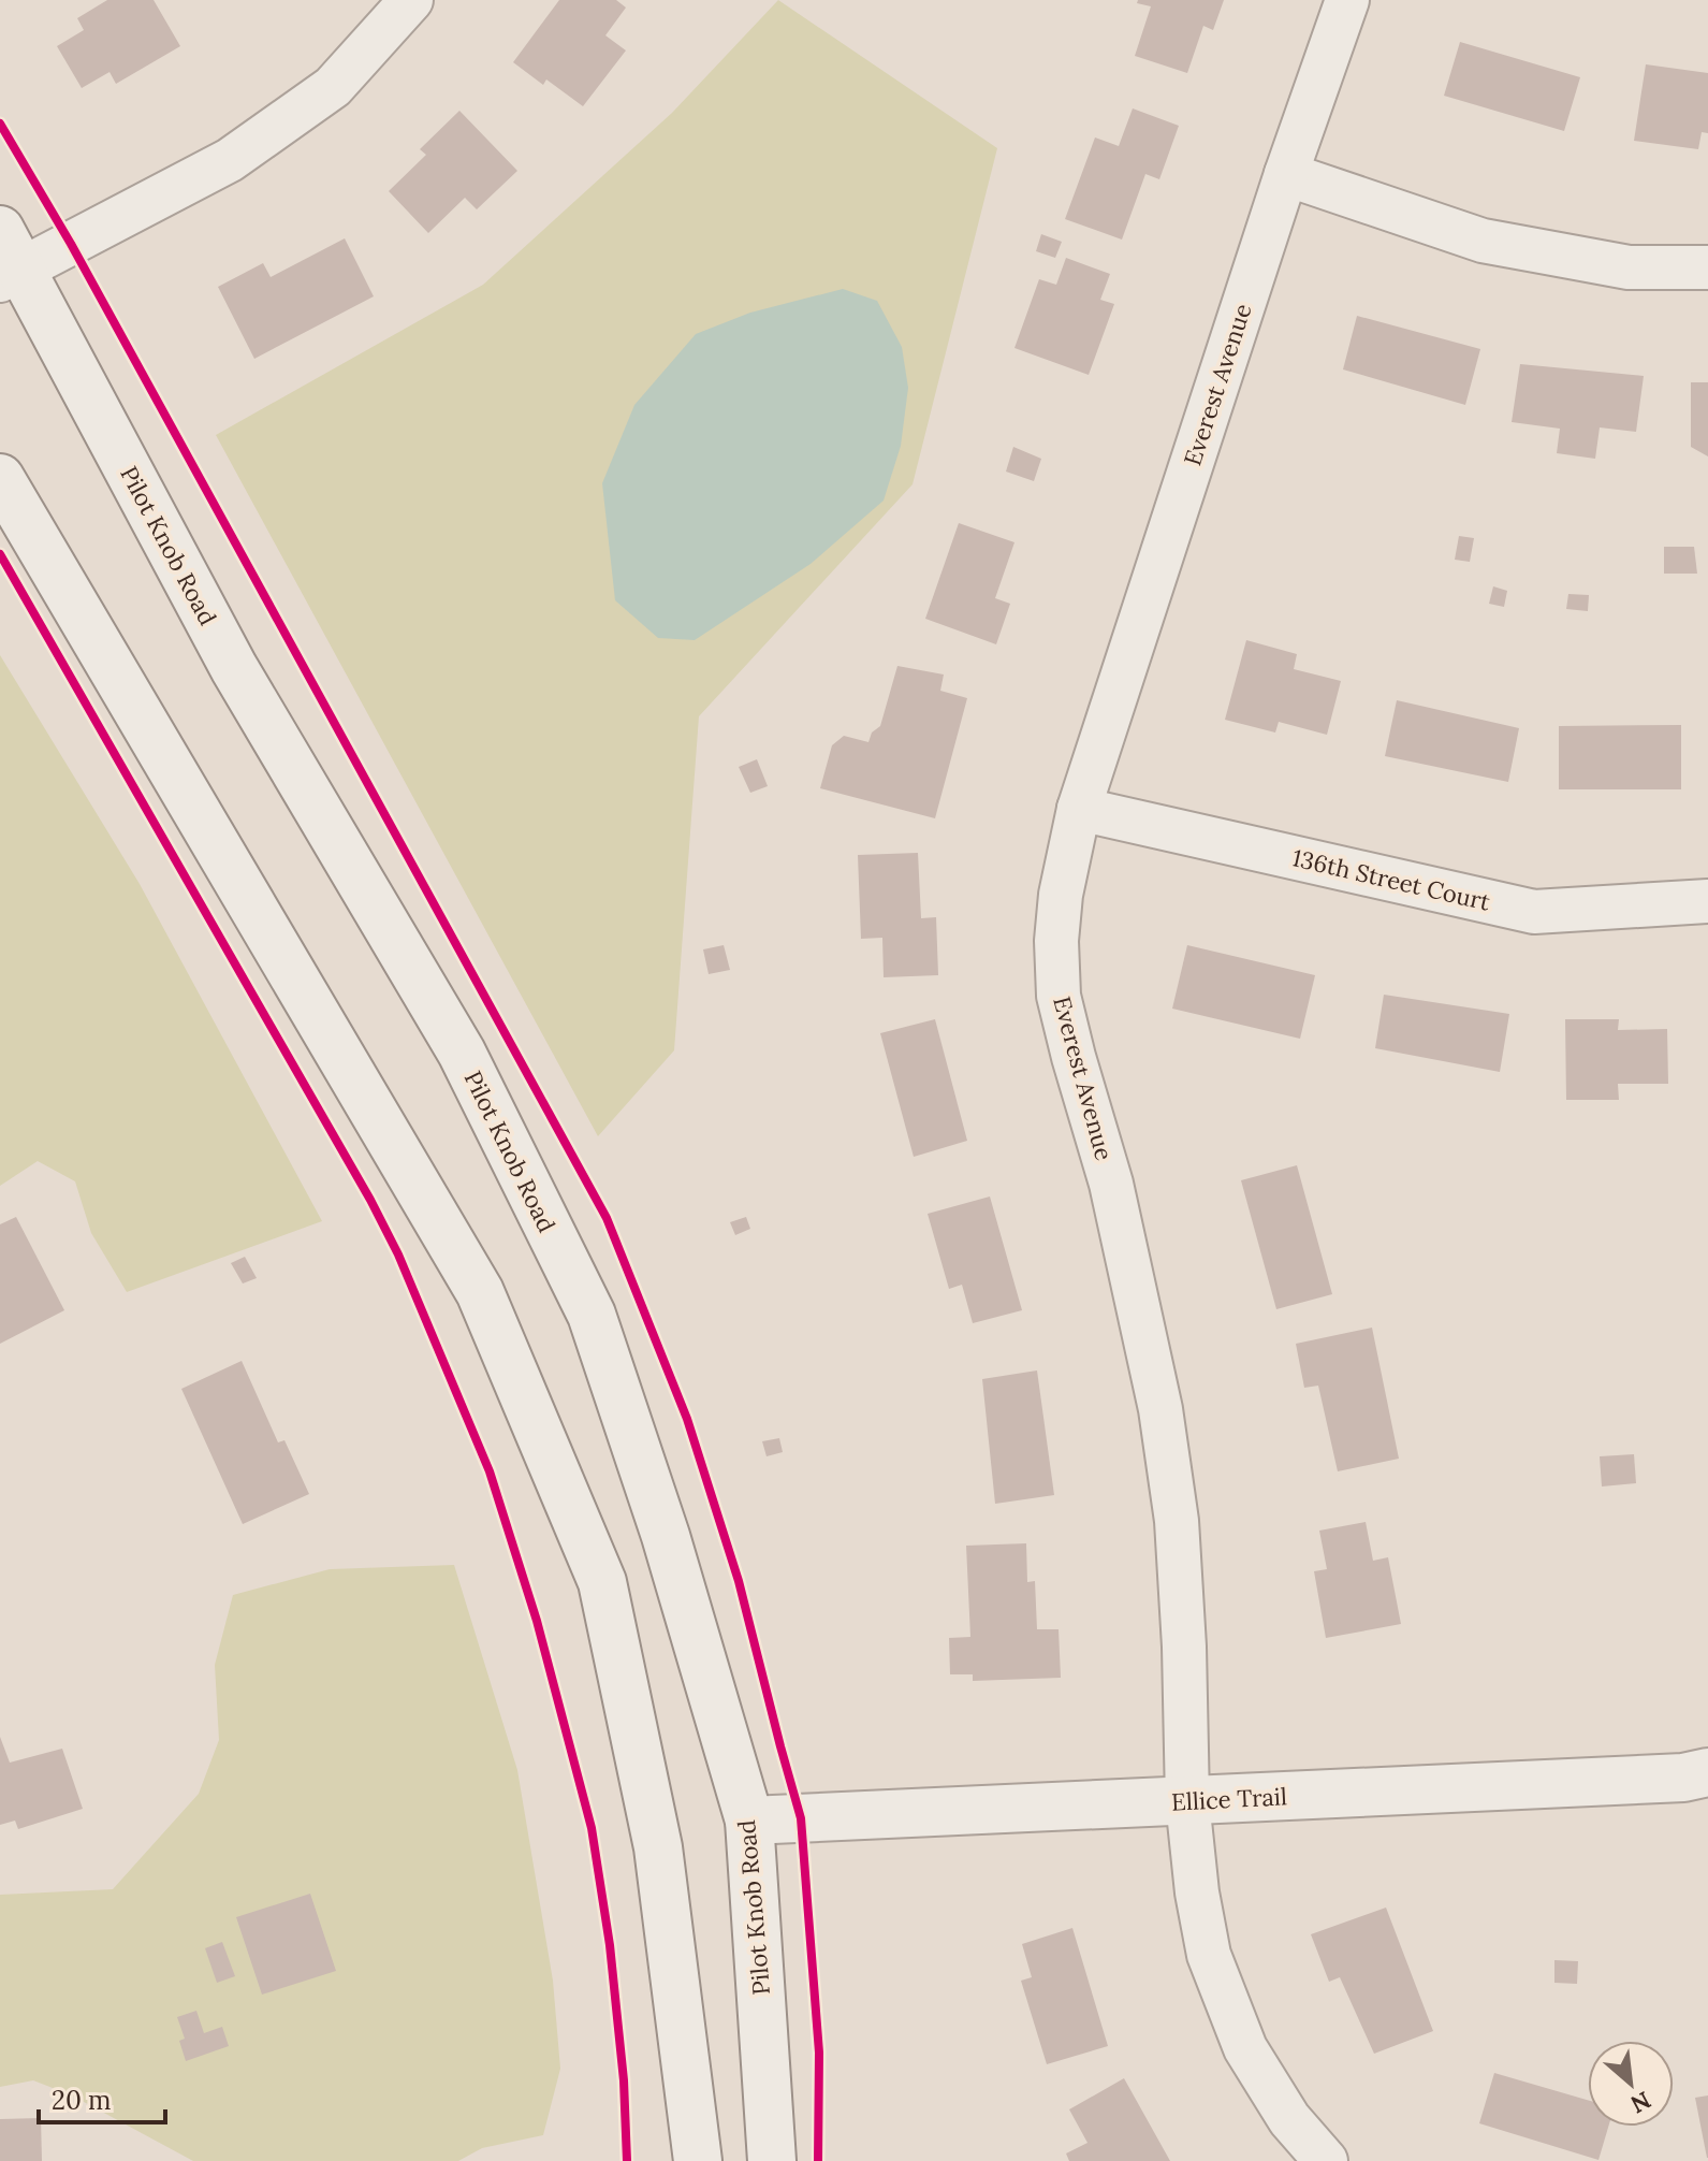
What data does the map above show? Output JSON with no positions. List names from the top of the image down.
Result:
{
  "streets": {
    "main road": ["Pilot Knob Road", "Ellice Trail"],
    "street": ["Everest Avenue", "136th Street Court"]
  },
  "crossings": [
    ["Everest Avenue", "136th Street Court"],
    ["Everest Avenue", "Ellice Trail"],
    ["Pilot Knob Road", "Ellice Trail"]
  ],
  "scale_bar": "20 m",
  "north": "bottom right"
}
